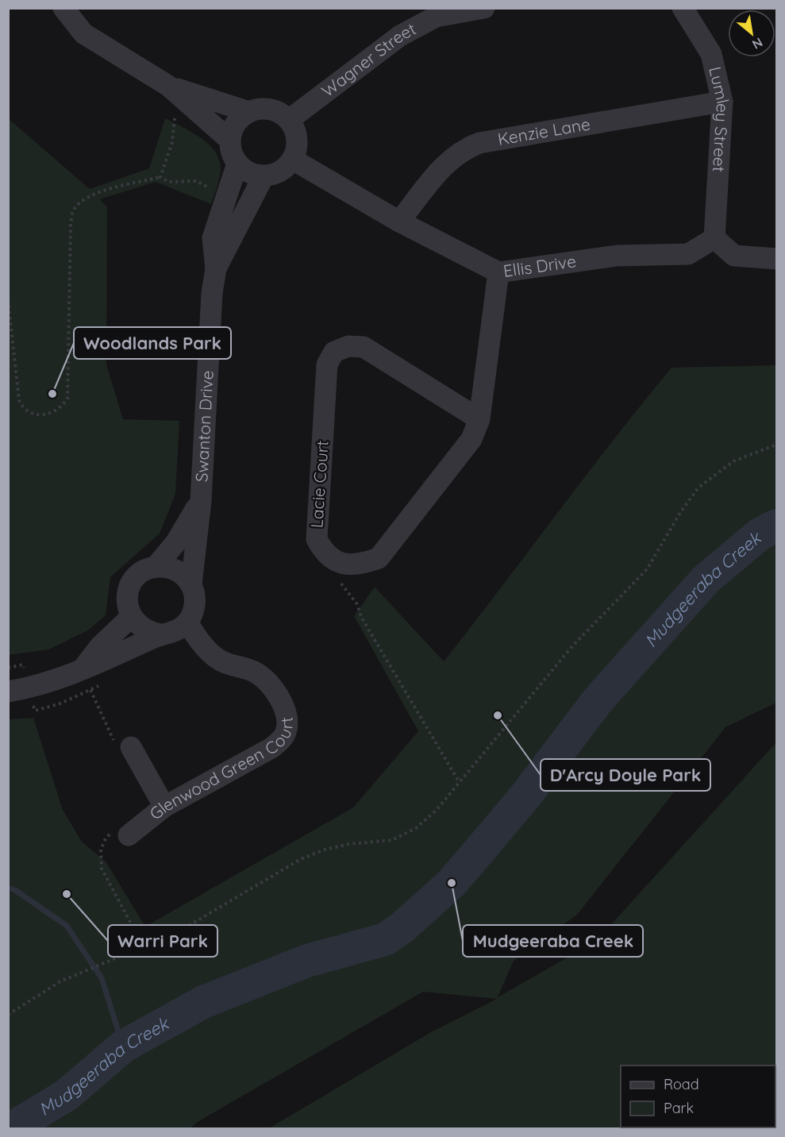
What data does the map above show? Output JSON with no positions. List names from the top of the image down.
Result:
{
  "streets": {
    "street": [
      "Wagner Street",
      "Lumley Street",
      "Kenzie Lane",
      "Ellis Drive",
      "Swanton Drive",
      "Lacie Court",
      "Glenwood Green Court"
    ]
  },
  "crossings": [
    ["Wagner Street", "Ellis Drive"],
    ["Wagner Street", "Swanton Drive"],
    ["Lumley Street", "Kenzie Lane"],
    ["Lumley Street", "Ellis Drive"],
    ["Kenzie Lane", "Ellis Drive"],
    ["Ellis Drive", "Swanton Drive"],
    ["Swanton Drive", "Glenwood Green Court"]
  ],
  "water": ["Mudgeeraba Creek"],
  "places": [
    "Woodlands Park",
    "D'Arcy Doyle Park",
    "Mudgeeraba Creek",
    "Warri Park"
  ],
  "legend": ["Road", "Park"],
  "north": "bottom right"
}
